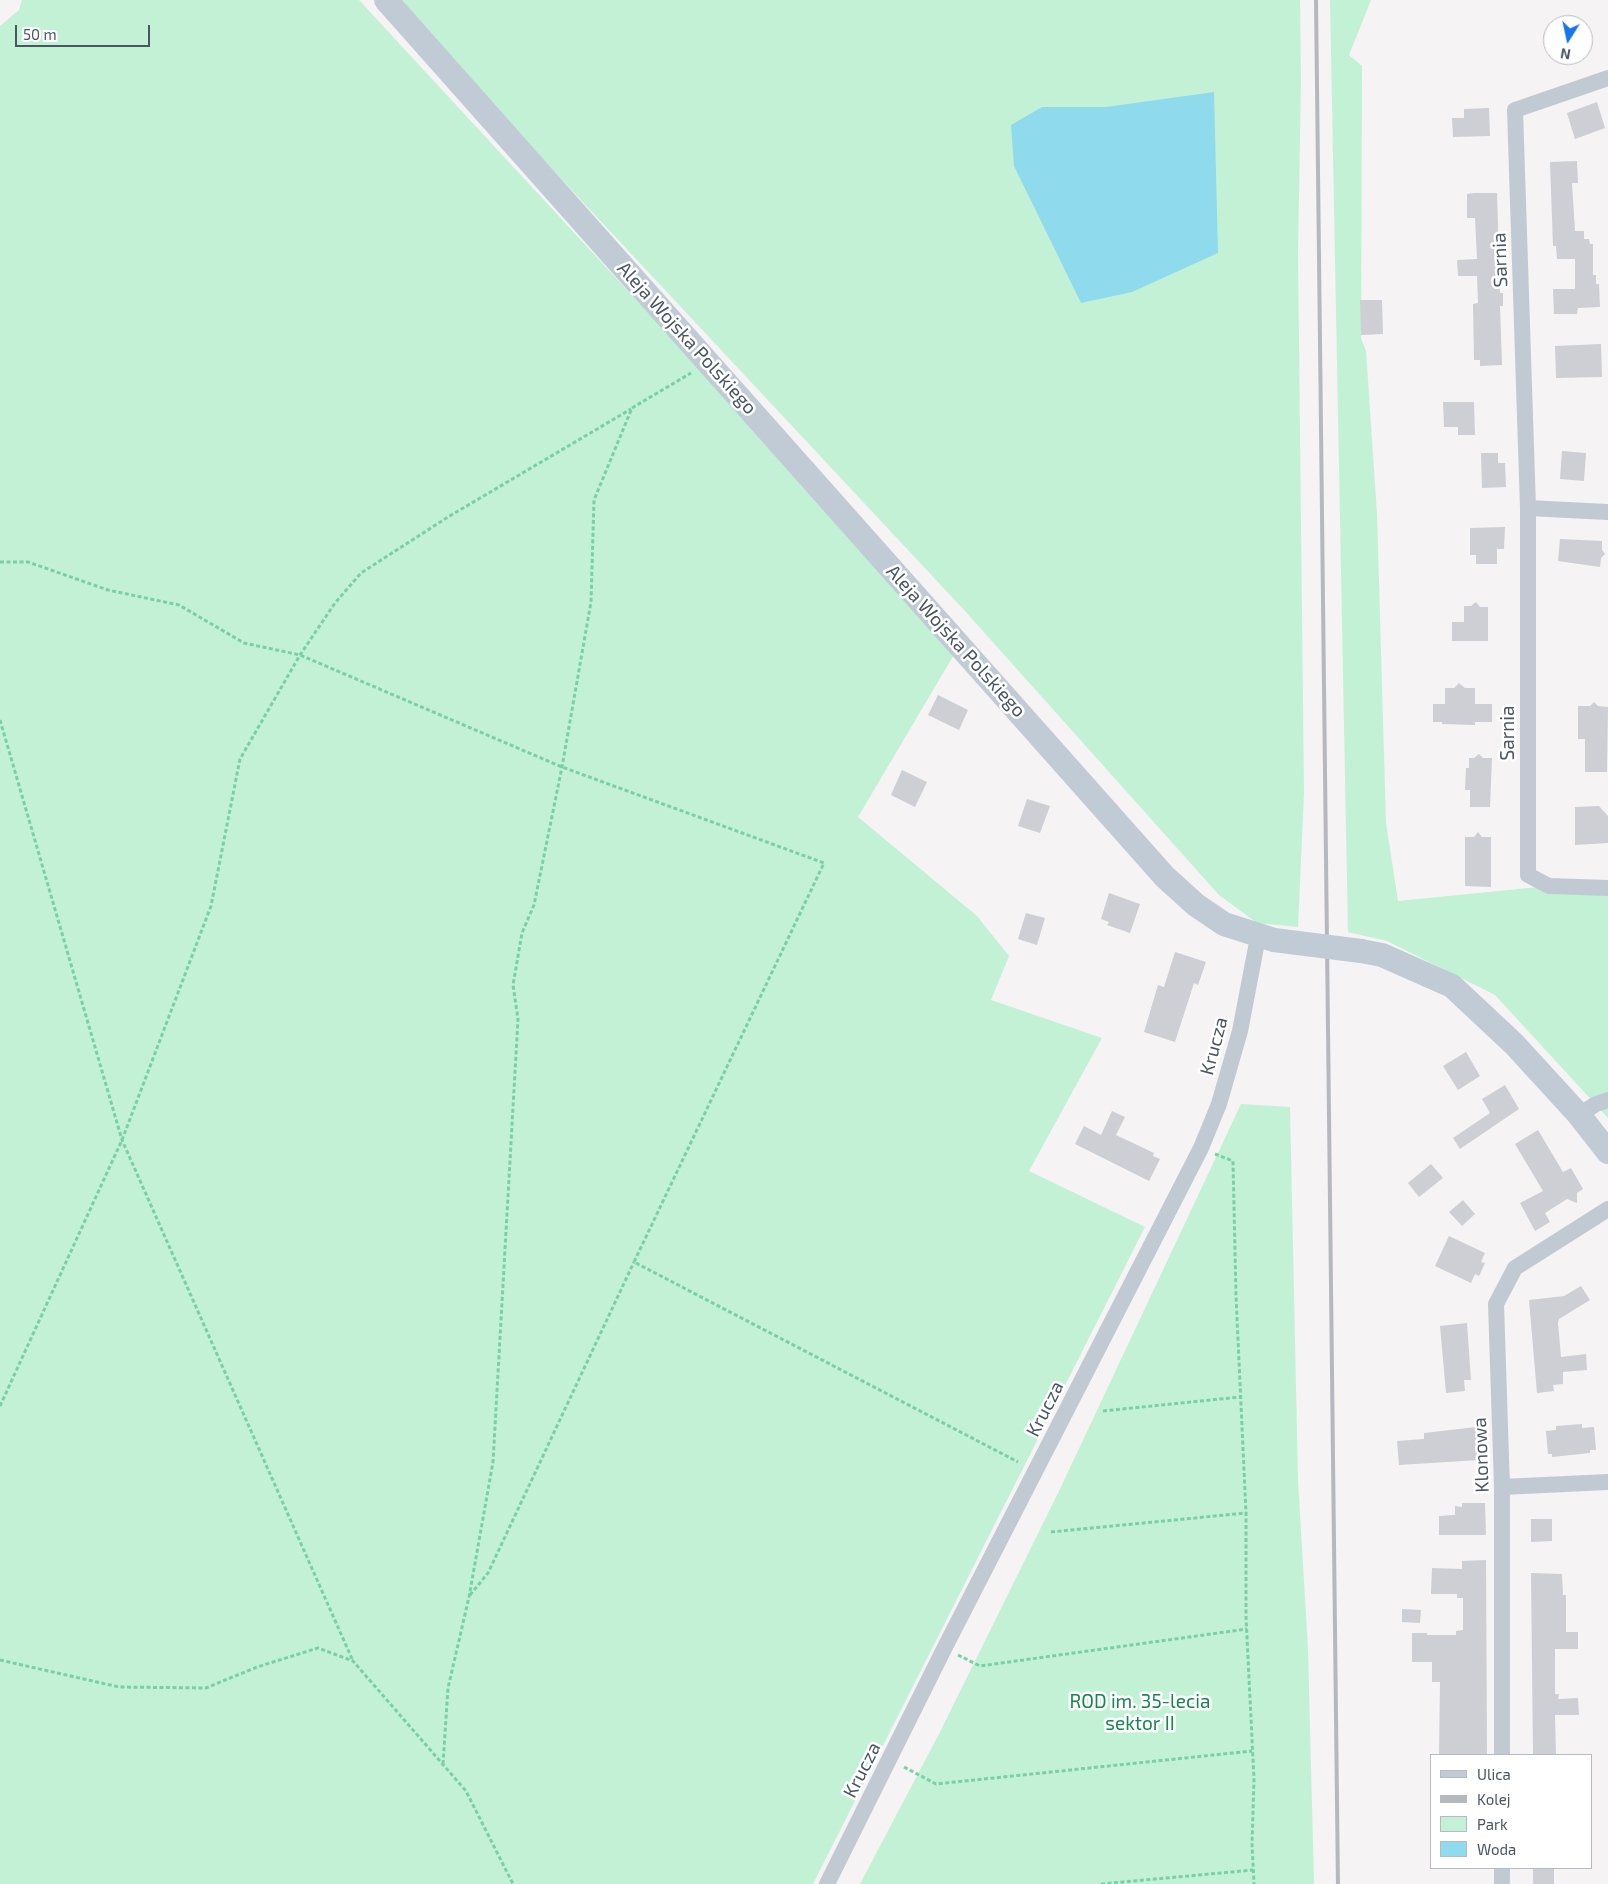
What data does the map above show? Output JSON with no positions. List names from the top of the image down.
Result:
{
  "streets": {
    "street": [
      "Sarnia",
      "Aleja Wojska Polskiego",
      "Krucza",
      "Klonowa"
    ]
  },
  "crossings": [
    ["Aleja Wojska Polskiego", "Krucza"]
  ],
  "parks": ["ROD im. 35-lecia sektor II"],
  "legend": [
    "Ulica",
    "Kolej",
    "Park",
    "Woda"
  ],
  "scale_bar": "50 m",
  "north": "bottom"
}
